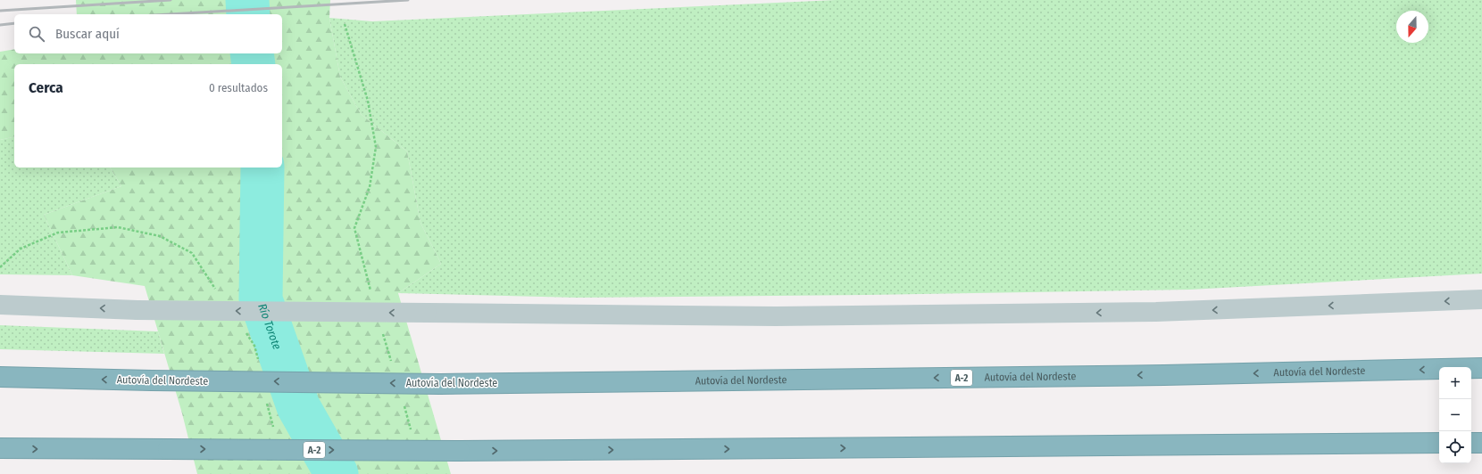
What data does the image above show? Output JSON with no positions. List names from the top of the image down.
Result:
{
  "streets": {
    "highway": ["Autovía del Nordeste", "A-2"]
  },
  "water": ["Río Torote"],
  "north": "bottom",
  "page": {
    "search": "Buscar aquí",
    "heading": ["Cerca", "0 resultados"],
    "map_buttons": ["+", "−"]
  }
}
